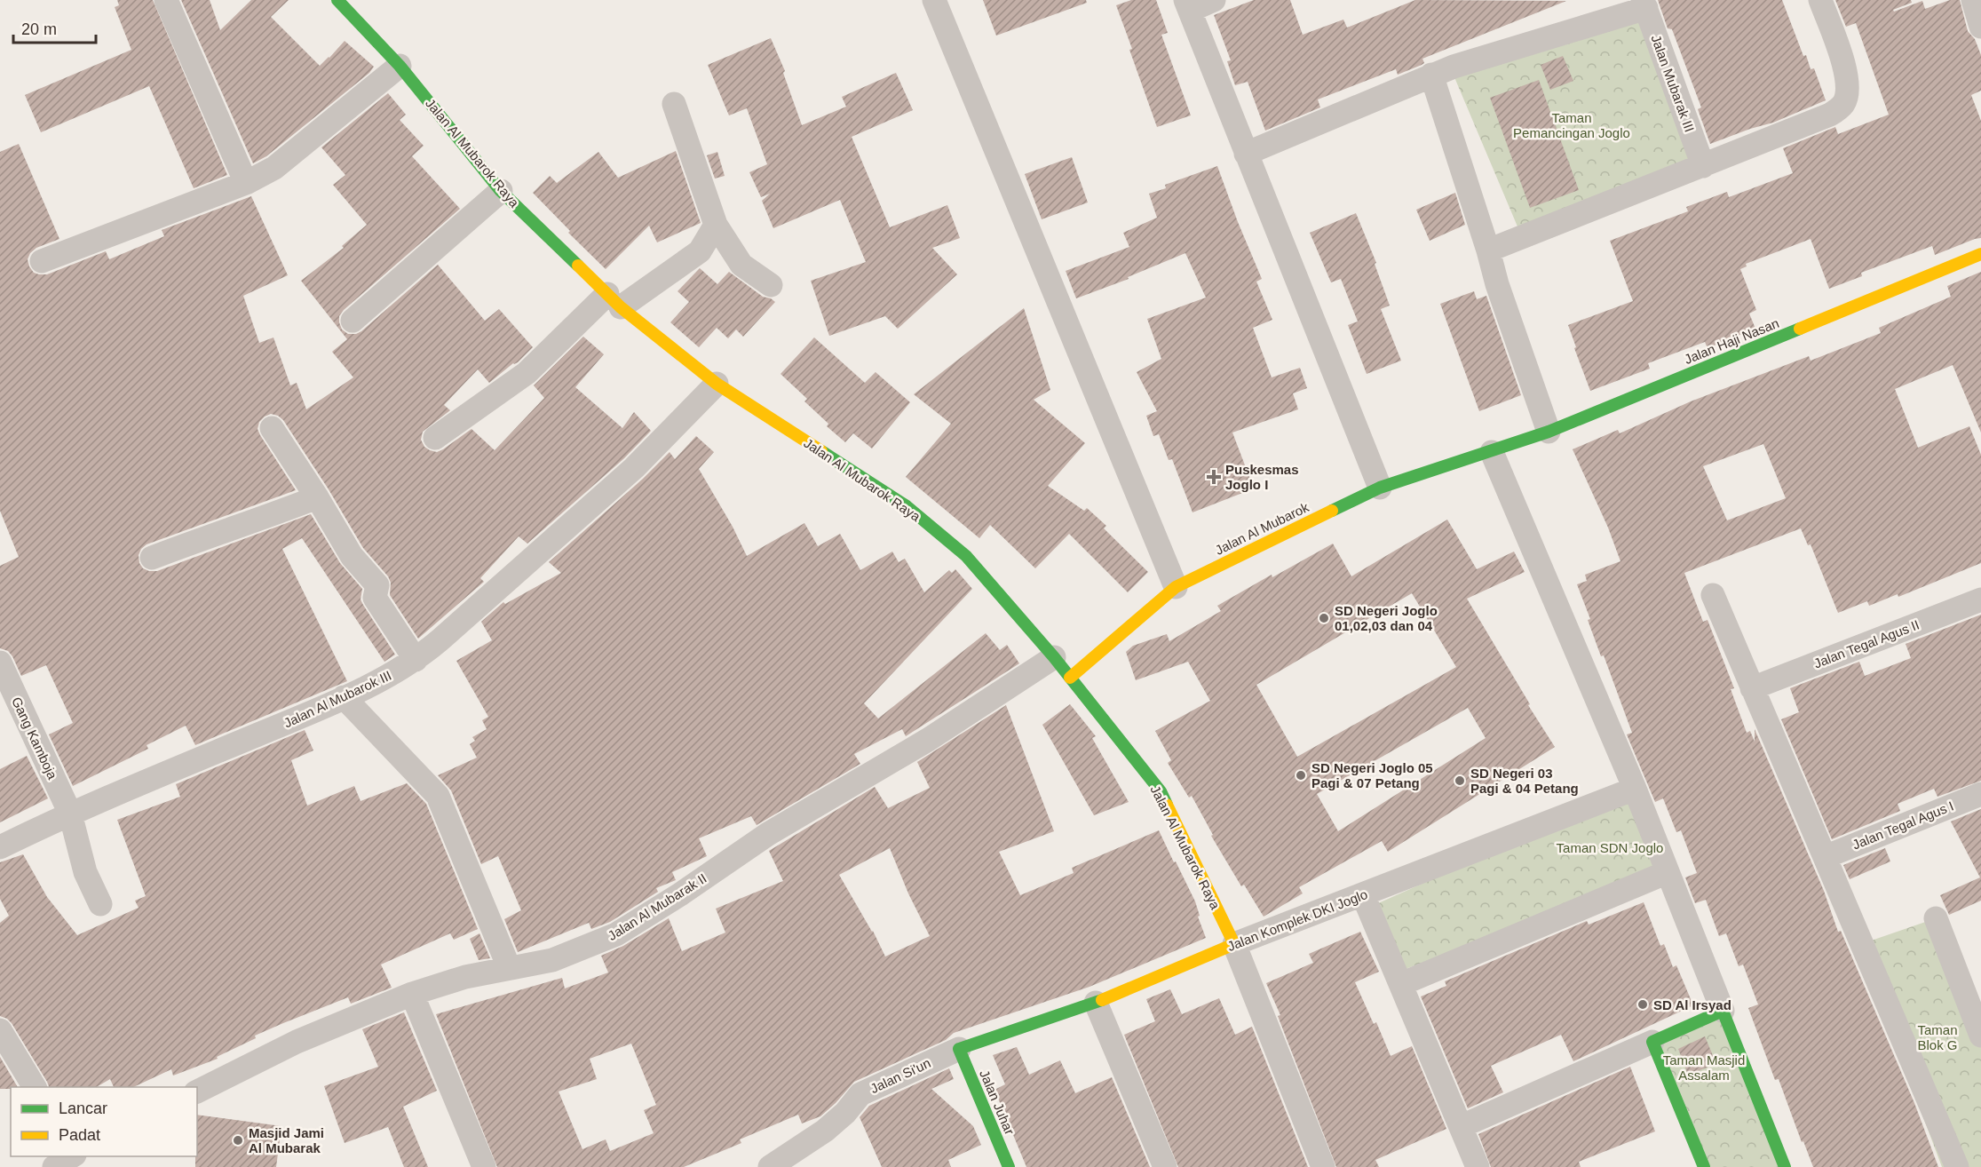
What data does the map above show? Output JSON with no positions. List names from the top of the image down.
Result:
{
  "streets": {
    "street": [
      "Jalan Mubarak III",
      "Jalan Al Mubarok Raya",
      "Jalan Haji Nasan",
      "Jalan Al Mubarok",
      "Jalan Tegal Agus II",
      "Jalan Al Mubarok III",
      "Gang Kamboja",
      "Jalan Tegal Agus I",
      "Jalan Al Mubarak II",
      "Jalan Komplek DKI Joglo",
      "Jalan Si'un",
      "Jalan Juhar"
    ]
  },
  "crossings": [
    ["Jalan Al Mubarok Raya", "Jalan Al Mubarok"],
    ["Jalan Al Mubarok Raya", "Jalan Al Mubarok III"],
    ["Jalan Al Mubarok Raya", "Jalan Al Mubarak II"],
    ["Jalan Al Mubarok Raya", "Jalan Komplek DKI Joglo"],
    ["Jalan Haji Nasan", "Jalan Al Mubarok"],
    ["Jalan Al Mubarok III", "Gang Kamboja"],
    ["Jalan Komplek DKI Joglo", "Jalan Si'un"],
    ["Jalan Komplek DKI Joglo", "Jalan Juhar"],
    ["Jalan Si'un", "Jalan Juhar"]
  ],
  "parks": [
    "Taman Pemancingan Joglo",
    "Taman SDN Joglo",
    "Taman Blok G",
    "Taman Masjid Assalam"
  ],
  "places": {
    "health": ["Puskesmas Joglo I"],
    "other": [
      "SD Negeri Joglo 01,02,03 dan 04",
      "SD Negeri Joglo 05 Pagi & 07 Petang",
      "SD Negeri 03 Pagi & 04 Petang",
      "SD Al Irsyad",
      "Masjid Jami Al Mubarak"
    ]
  },
  "legend": ["Lancar", "Padat"],
  "scale_bar": "20 m"
}
